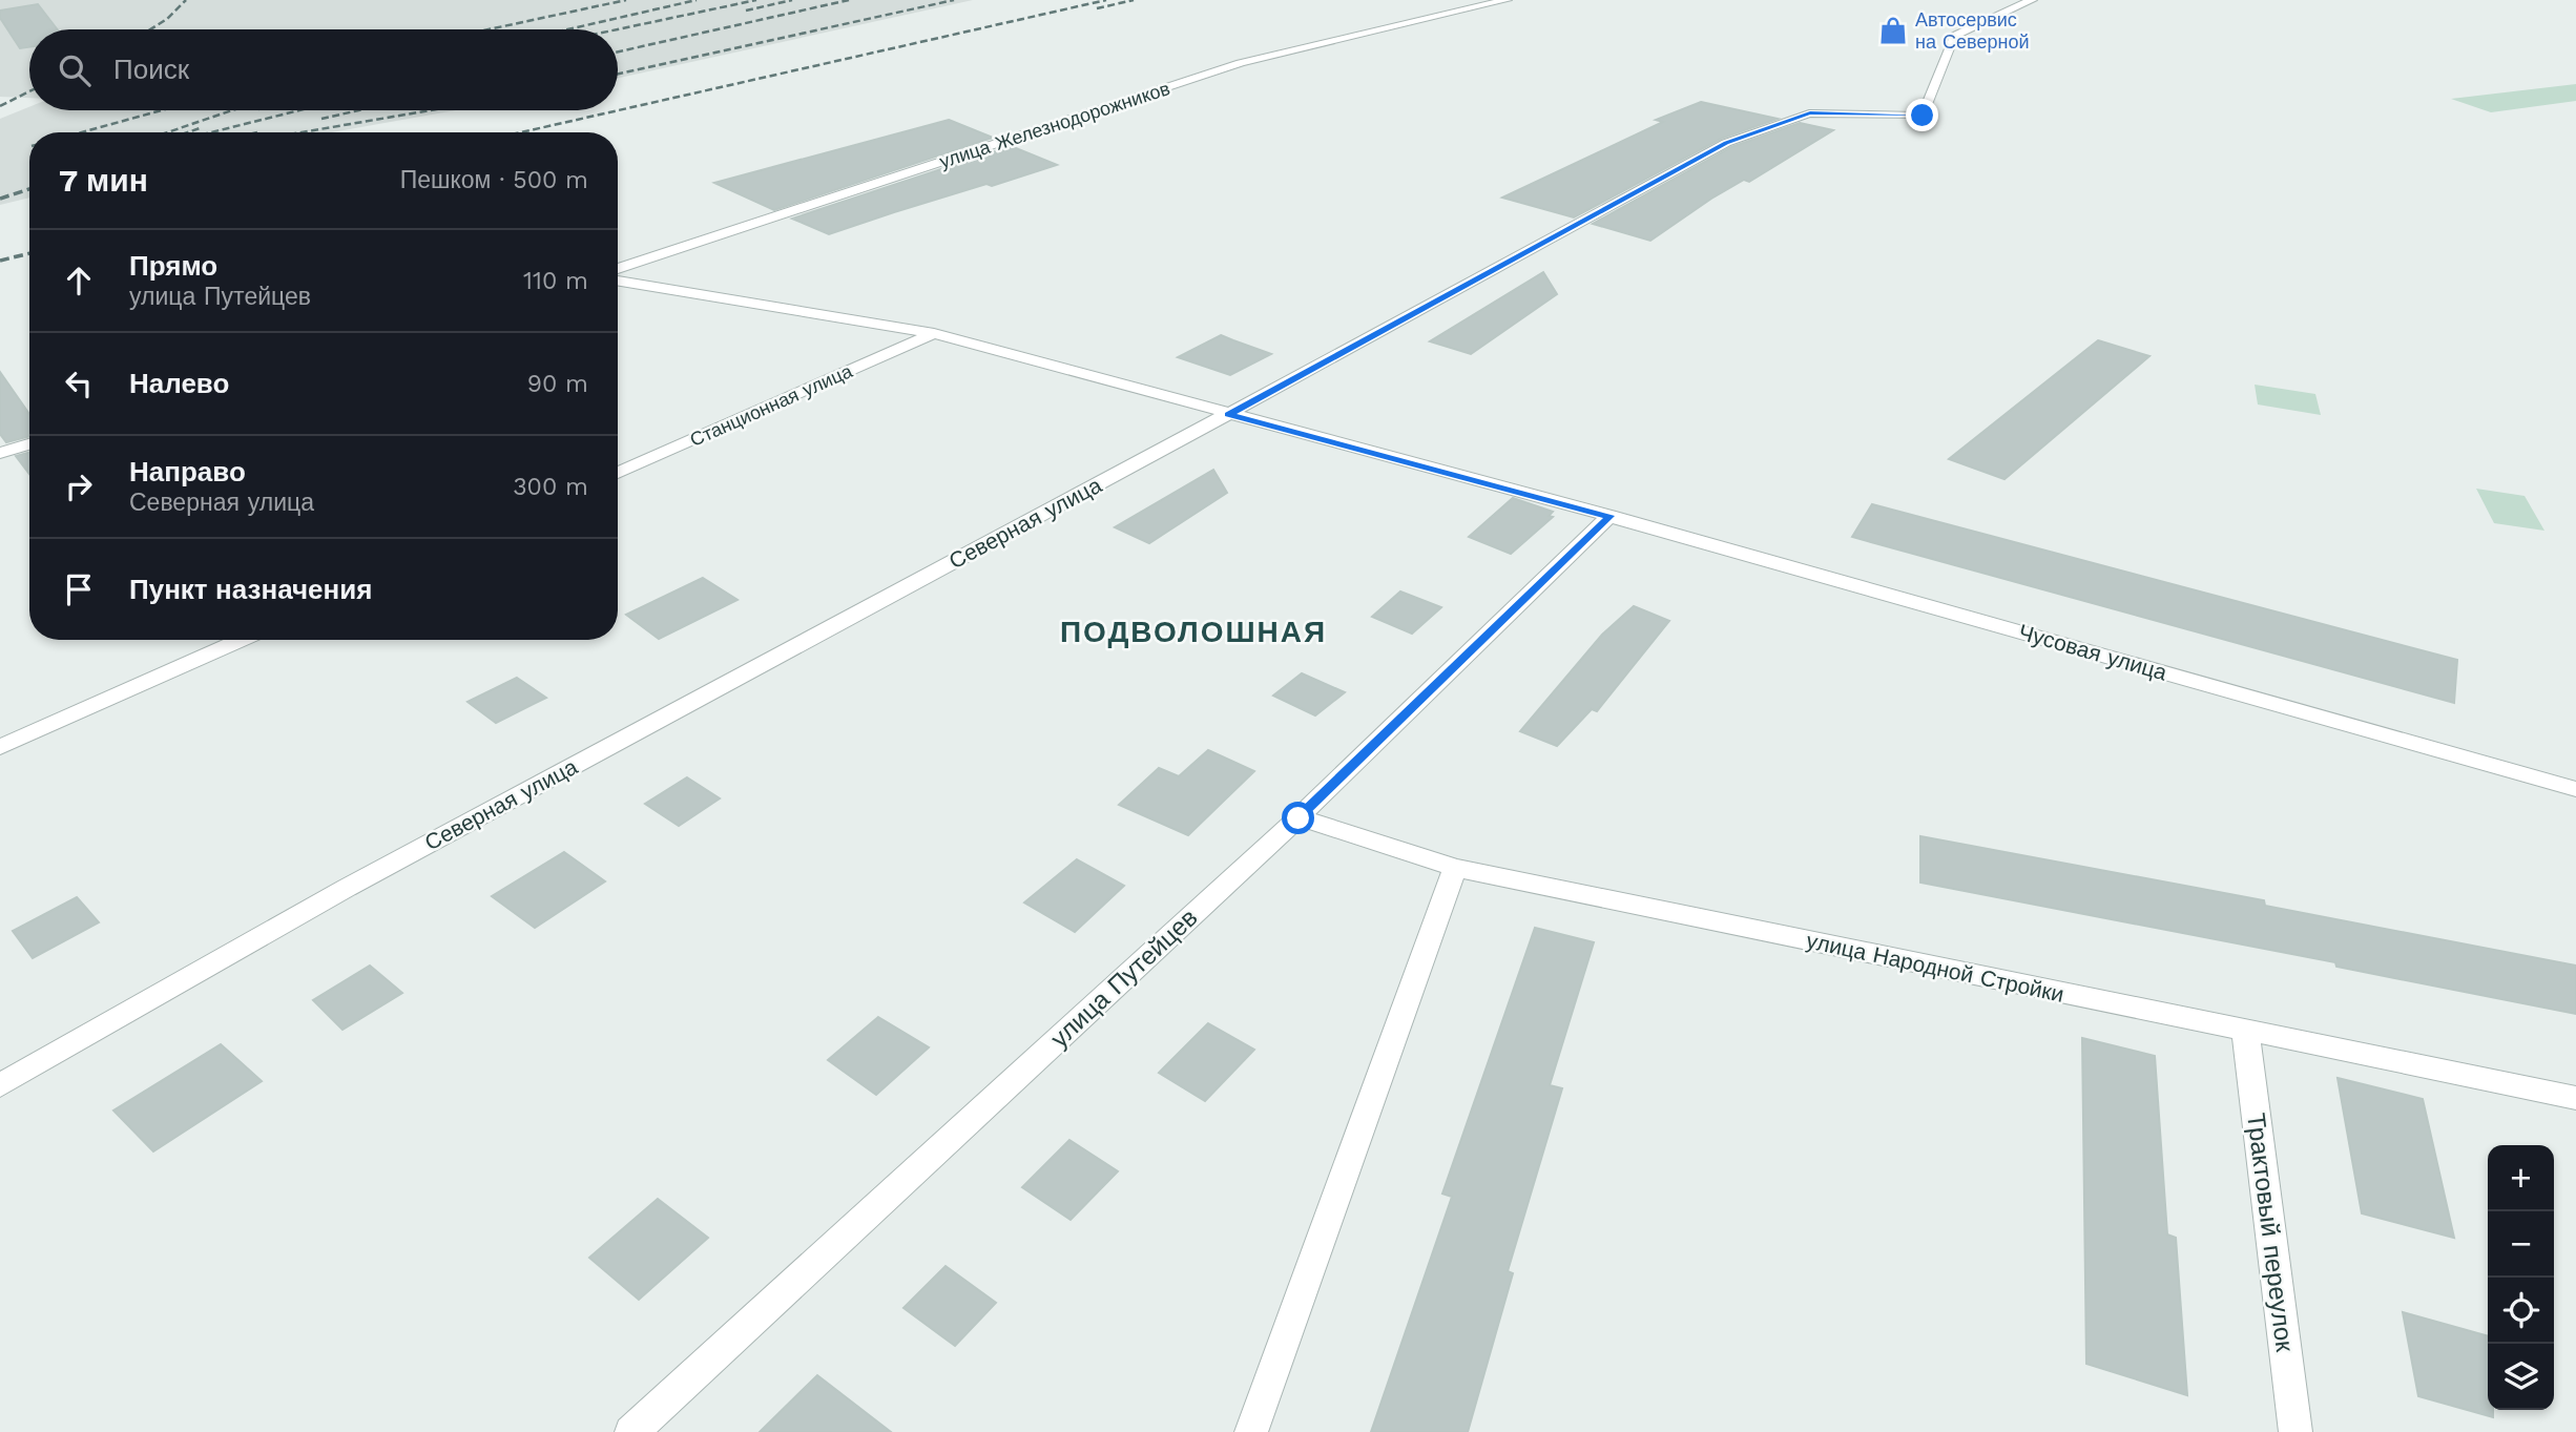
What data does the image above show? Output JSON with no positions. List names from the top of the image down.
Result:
{
  "streets": {
    "street": [
      "улица Железнодорожников",
      "Станционная улица",
      "Северная улица",
      "Чусовая улица",
      "улица Народной Стройки",
      "улица Путейцев",
      "Трактовый переулок"
    ]
  },
  "crossings": [
    ["Станционная улица", "Чусовая улица"],
    ["Северная улица", "Чусовая улица"],
    ["Чусовая улица", "улица Путейцев"],
    ["улица Народной Стройки", "улица Путейцев"],
    ["улица Народной Стройки", "Трактовый переулок"]
  ],
  "districts": ["ПОДВОЛОШНАЯ"],
  "places": {
    "shop": ["Автосервис на Северной"]
  },
  "page": {
    "search": "Поиск",
    "heading": ["7 мин", "Пешком · 500 m"],
    "list": [
      ["Прямо", "улица Путейцев", "110 m"],
      ["Налево", "90 m"],
      ["Направо", "Северная улица", "300 m"],
      "Пункт назначения"
    ],
    "map_buttons": ["+", "−"]
  }
}
